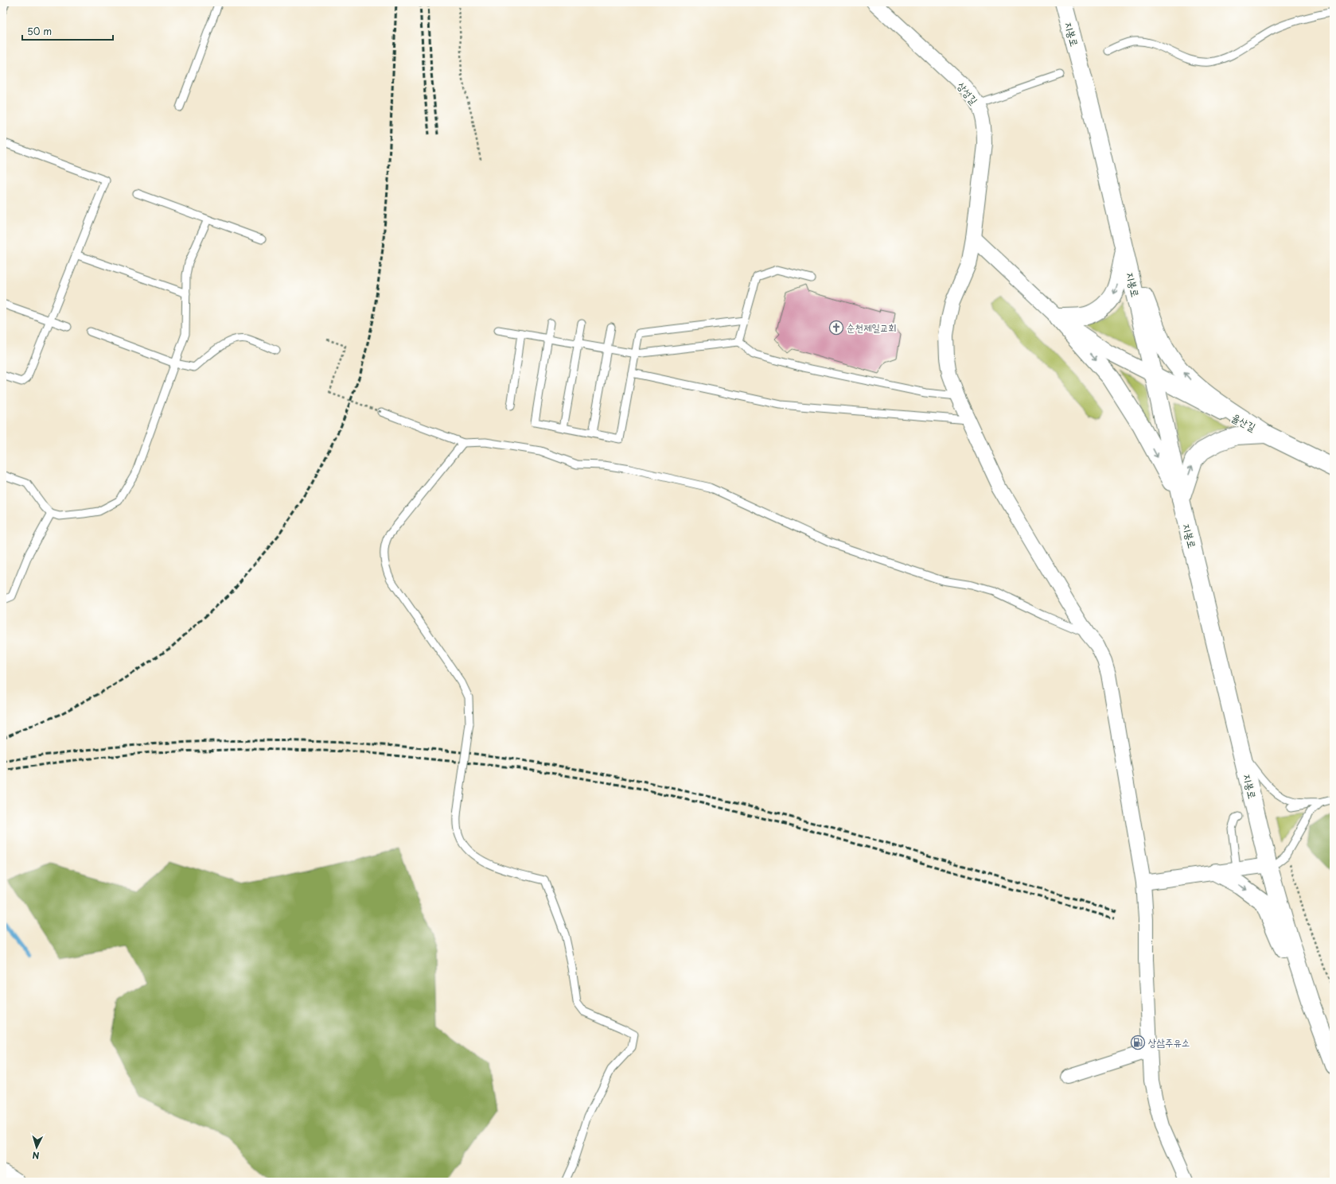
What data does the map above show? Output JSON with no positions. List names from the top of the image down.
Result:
{
  "streets": {
    "main road": ["지봉로", "율산길"],
    "street": ["상성길"]
  },
  "crossings": [
    ["지봉로", "율산길"]
  ],
  "places": {
    "church": ["순천제일교회"],
    "fuel station": ["상삼주유소"]
  },
  "scale_bar": "50 m",
  "north": "bottom"
}
